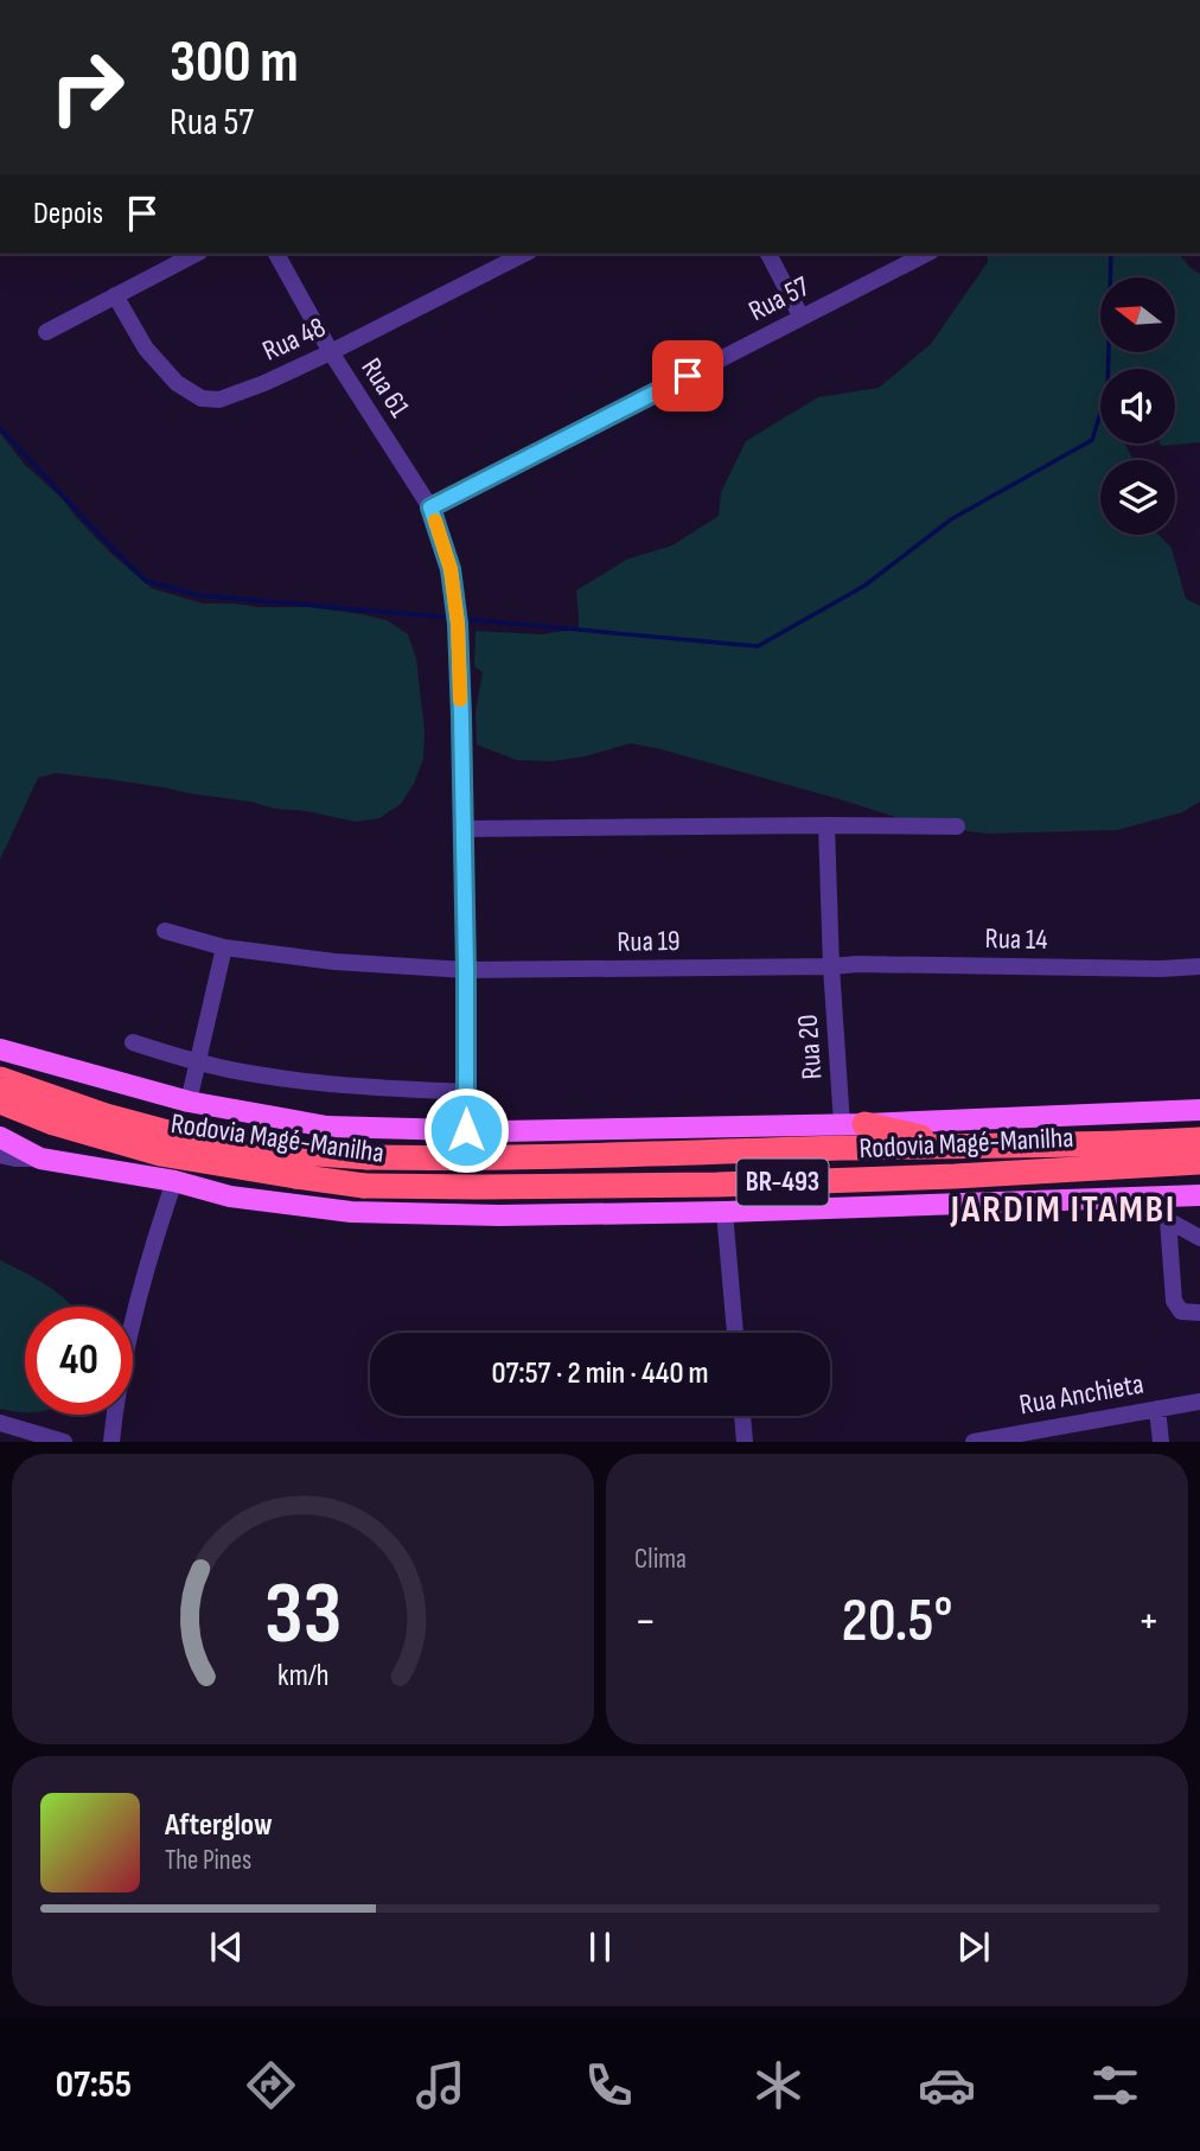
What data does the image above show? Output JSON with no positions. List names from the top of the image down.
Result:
{
  "streets": {
    "highway": ["Rodovia Magé-Manilha", "BR-493"],
    "street": [
      "Rua 57",
      "Rua 48",
      "Rua 61",
      "Rua 14",
      "Rua 19",
      "Rua 20",
      "Rua Anchieta"
    ]
  },
  "crossings": [
    ["Rua 57", "Rua 61"],
    ["Rua 48", "Rua 61"],
    ["Rua 14", "Rua 19"],
    ["Rua 14", "Rua 20"],
    ["Rua 19", "Rua 20"]
  ],
  "districts": ["JARDIM ITAMBI"],
  "north": "left",
  "page": {
    "turn": ["300 m", "Rua 57"],
    "then": "Depois",
    "limit": "40",
    "trip": "07:57 · 2 min · 440 m",
    "tile": "Clima",
    "heat": ["−", "20.5°", "+"],
    "song": ["Afterglow", "The Pines"],
    "tabs": "07:55",
    "gauge": ["33", "km/h"]
  }
}
